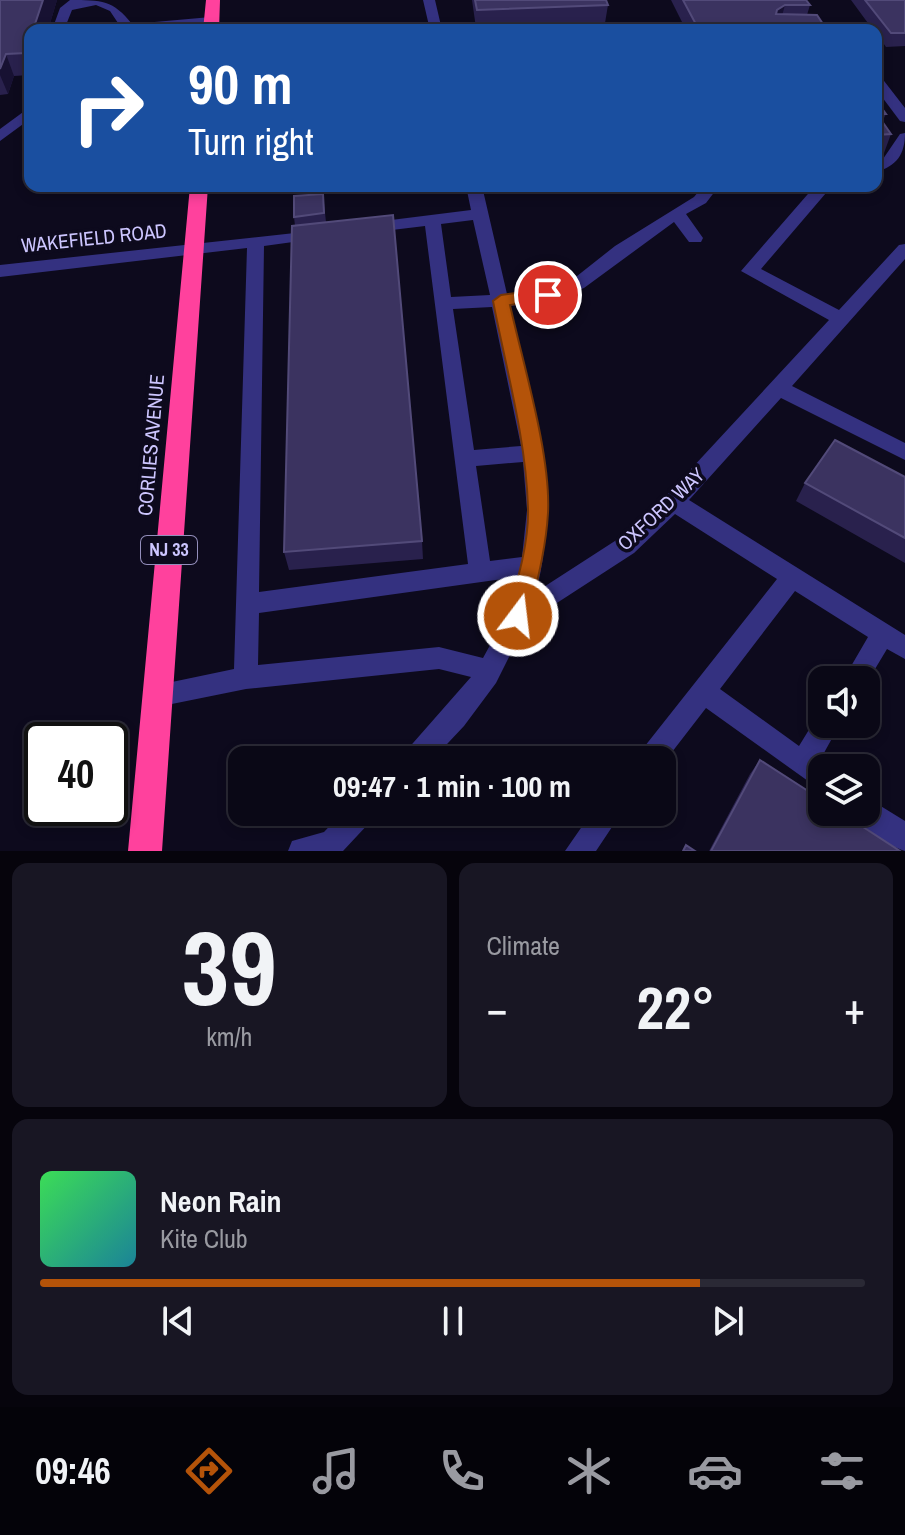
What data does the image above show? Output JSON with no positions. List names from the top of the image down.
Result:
{
  "streets": {
    "highway": ["CORLIES AVENUE", "NJ 33"],
    "street": ["WAKEFIELD ROAD", "OXFORD WAY"]
  },
  "crossings": [
    ["WAKEFIELD ROAD", "CORLIES AVENUE"]
  ],
  "page": {
    "turn": ["90 m", "Turn right"],
    "limit": "40",
    "trip": "09:47 · 1 min · 100 m",
    "tile": [
      ["39", "km/h"],
      "Climate"
    ],
    "heat": ["−", "22°", "+"],
    "song": ["Neon Rain", "Kite Club"],
    "tabs": "09:46"
  }
}
